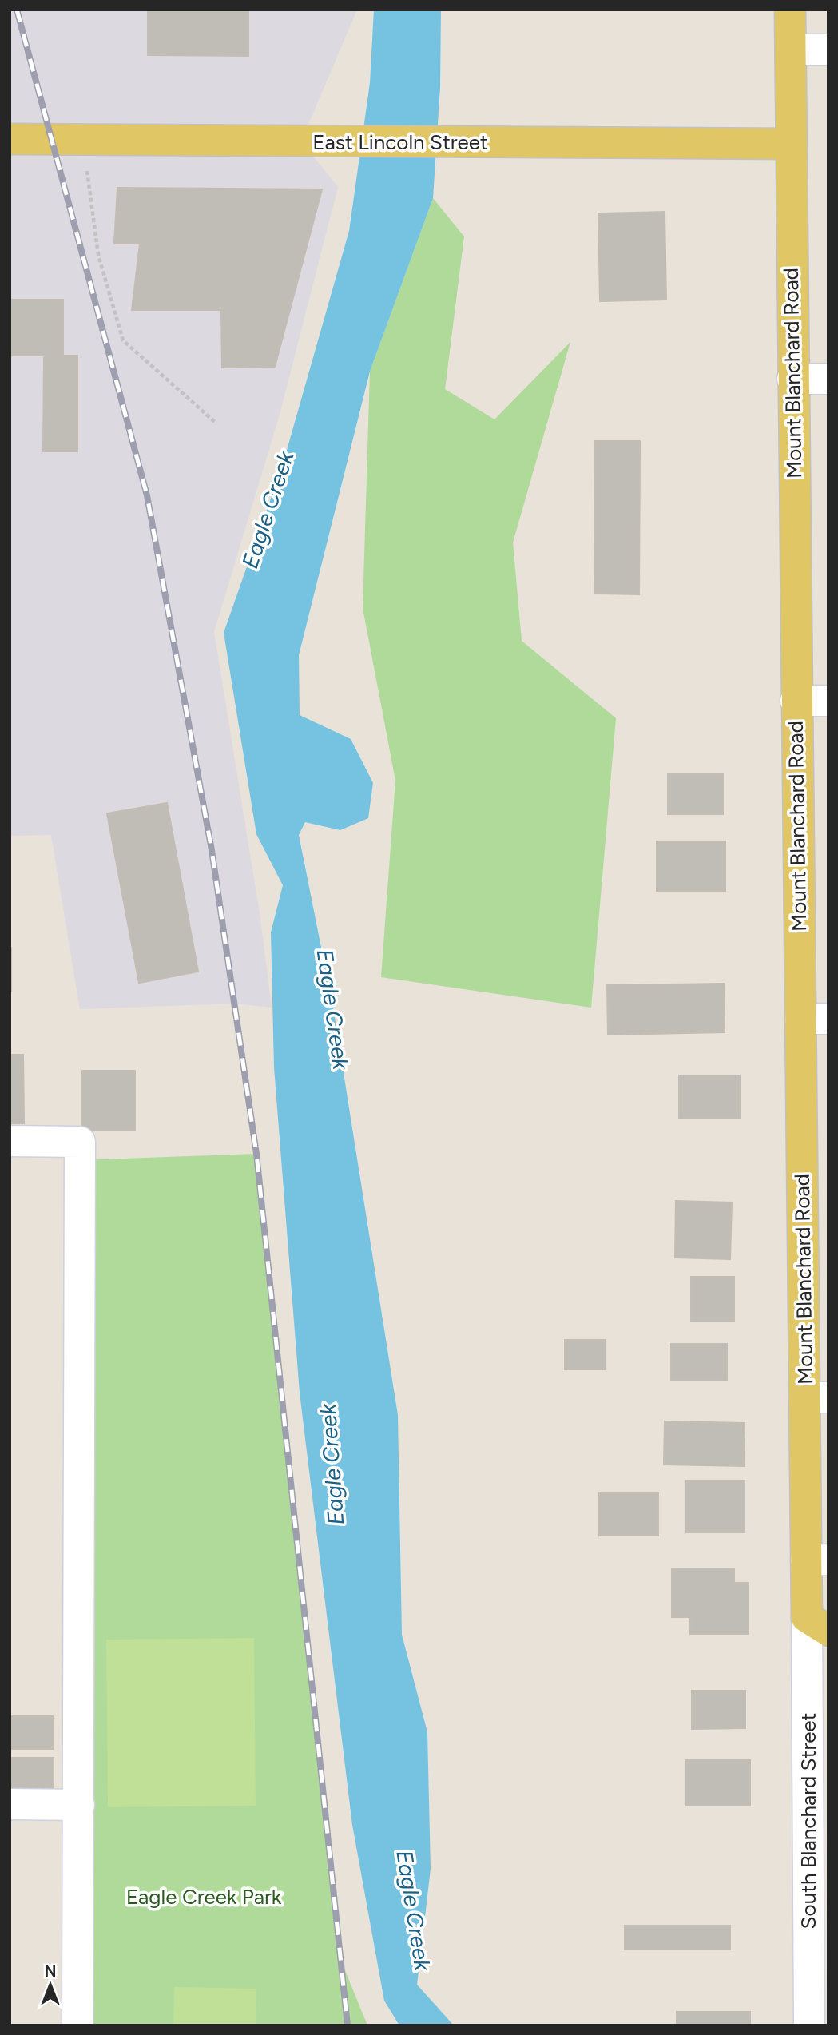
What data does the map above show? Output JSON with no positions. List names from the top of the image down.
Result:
{
  "streets": {
    "main road": ["East Lincoln Street", "Mount Blanchard Road"],
    "street": ["South Blanchard Street"]
  },
  "crossings": [
    ["East Lincoln Street", "Mount Blanchard Road"],
    ["Mount Blanchard Road", "South Blanchard Street"]
  ],
  "water": ["Eagle Creek"],
  "parks": ["Eagle Creek Park"],
  "north": "top"
}
